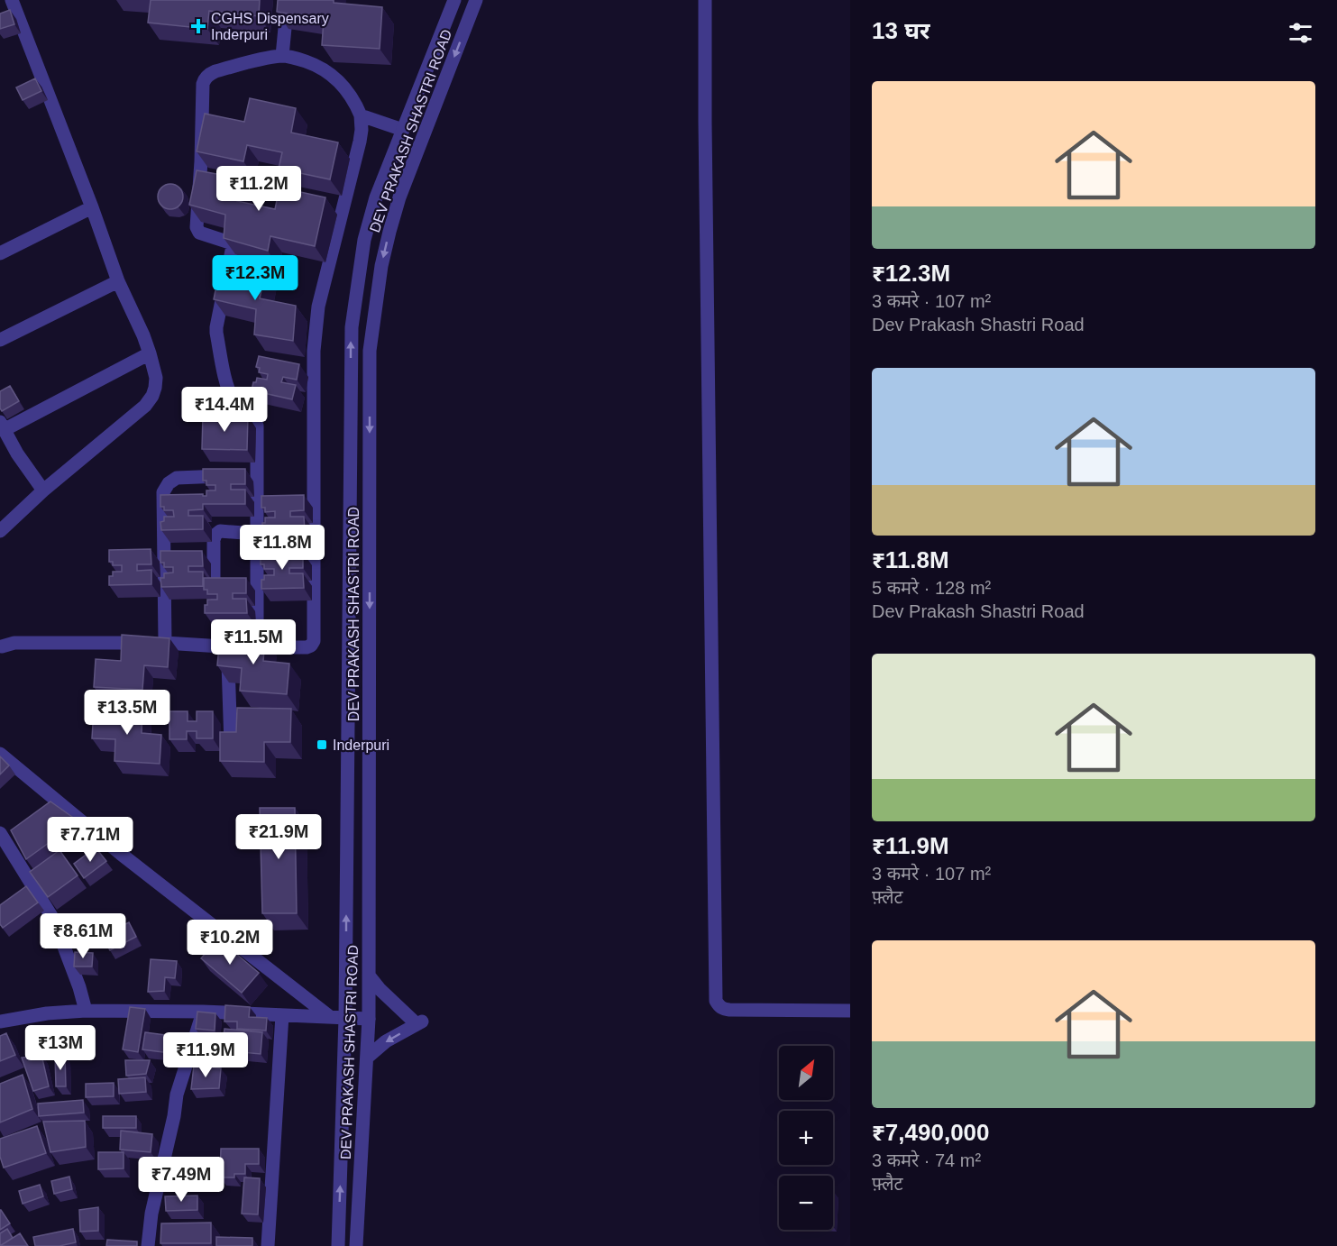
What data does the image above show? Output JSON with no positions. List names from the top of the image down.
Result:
{
  "streets": {
    "street": ["DEV PRAKASH SHASTRI ROAD"]
  },
  "places": {
    "health": ["CGHS Dispensary Inderpuri"],
    "transit": ["Inderpuri"]
  },
  "north": "top right",
  "page": {
    "heading": "13 घर",
    "list": [
      {
        "name": "₹12.3M",
        "note": "3 कमरे · 107 m² · Dev Prakash Shastri Road"
      },
      {
        "name": "₹11.8M",
        "note": "5 कमरे · 128 m² · Dev Prakash Shastri Road"
      },
      {
        "name": "₹11.9M",
        "note": "3 कमरे · 107 m² · फ़्लैट"
      },
      {
        "name": "₹7,490,000",
        "note": "3 कमरे · 74 m² · फ़्लैट"
      }
    ],
    "price": [
      "₹11.2M",
      "₹12.3M",
      "₹14.4M",
      "₹11.8M",
      "₹11.5M",
      "₹13.5M",
      "₹21.9M",
      "₹7.71M",
      "₹8.61M",
      "₹10.2M",
      "₹13M",
      "₹11.9M",
      "₹7.49M"
    ],
    "map_buttons": ["+", "−"]
  }
}
